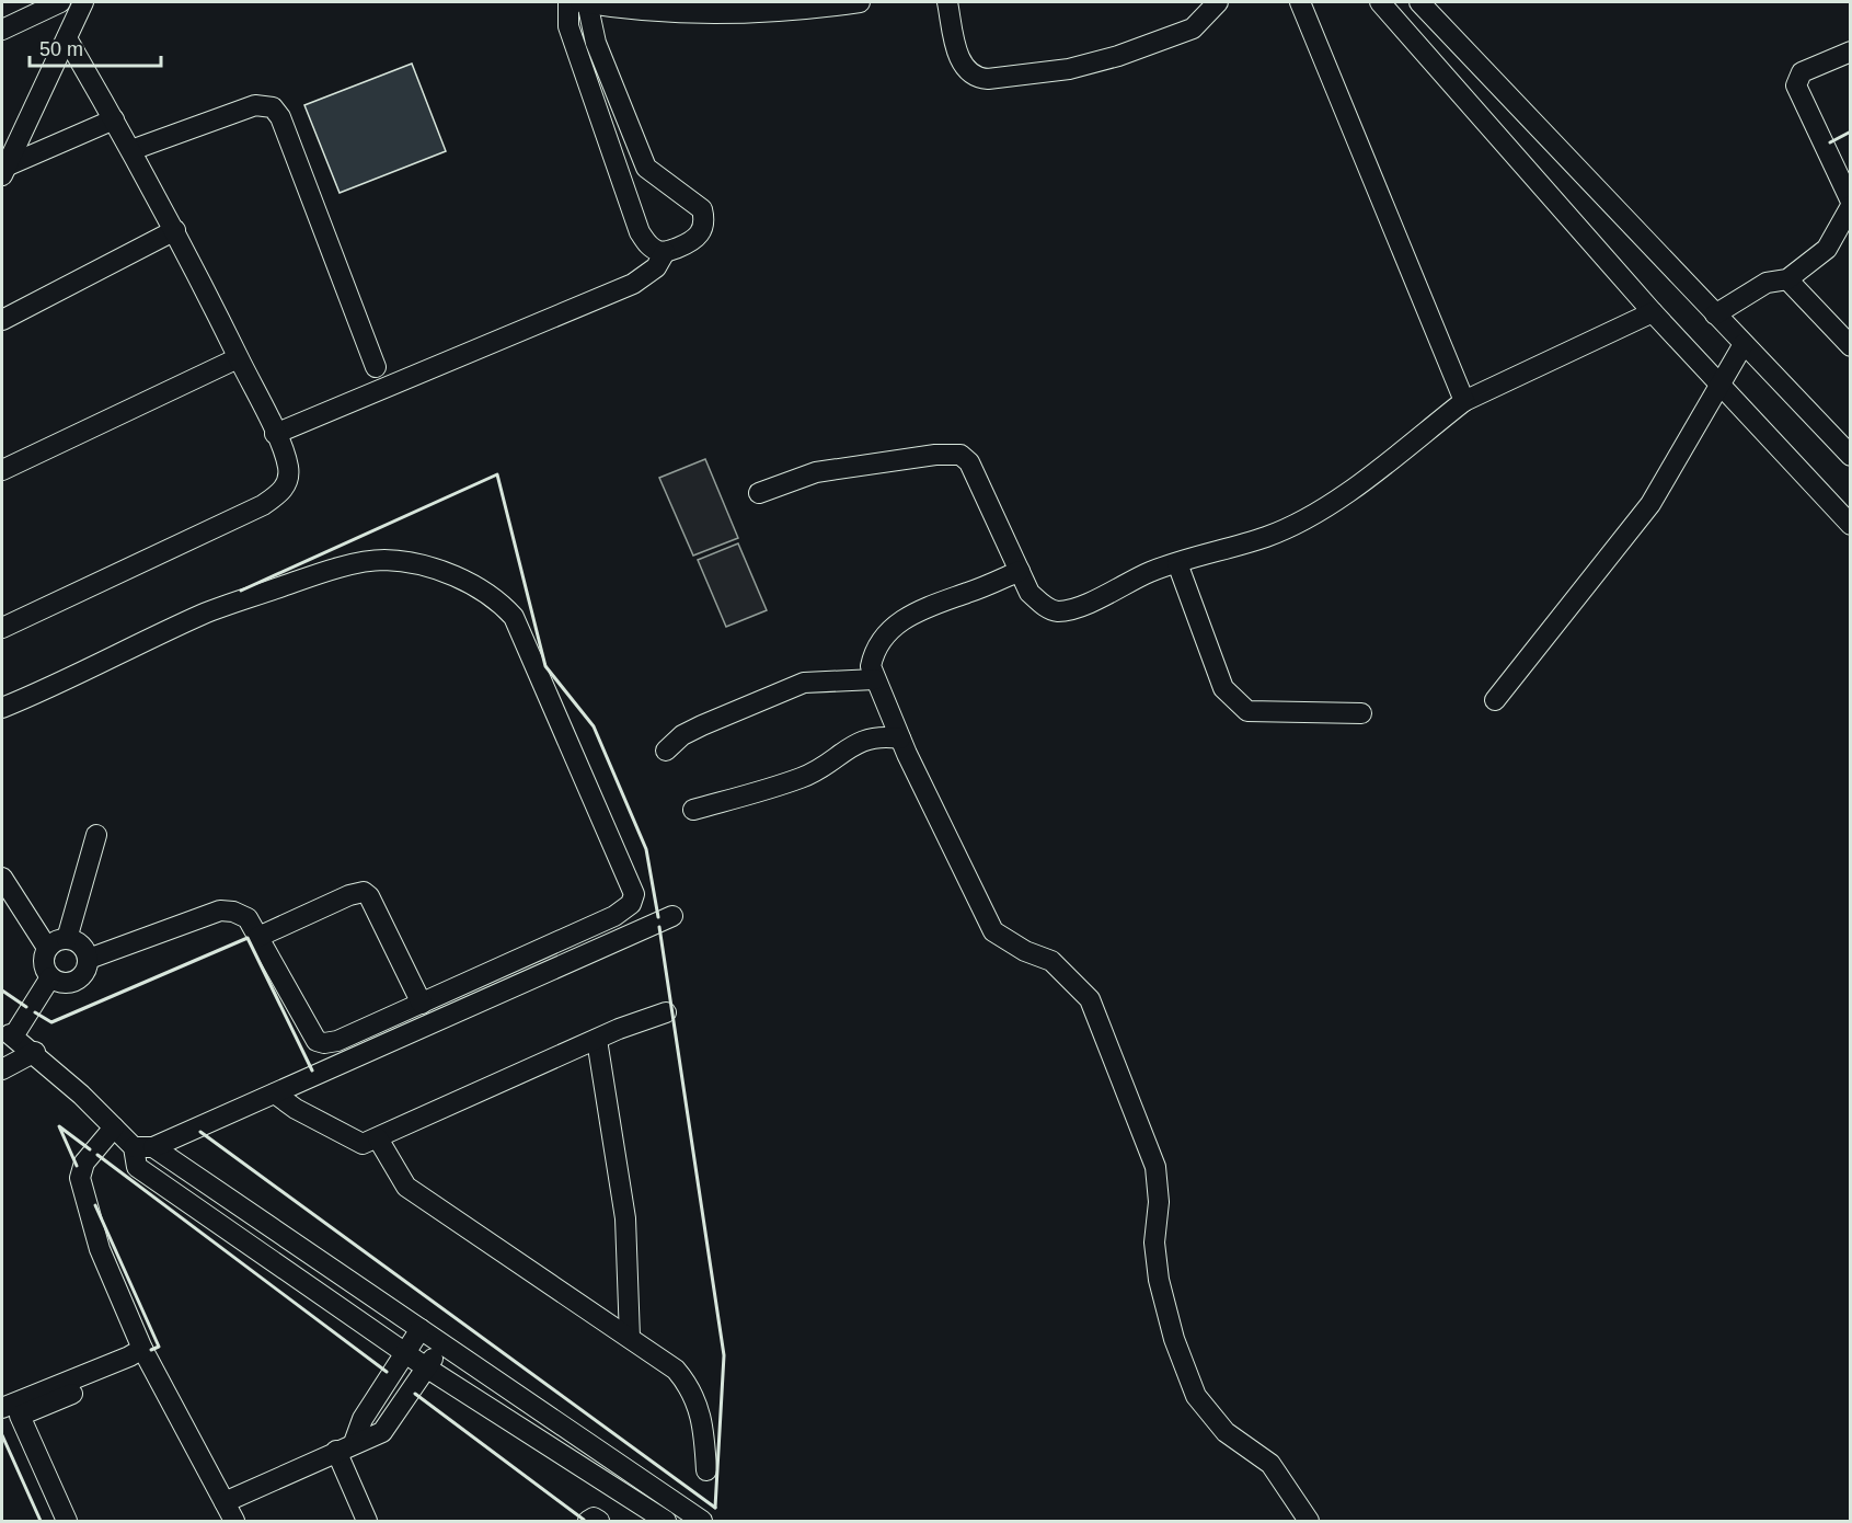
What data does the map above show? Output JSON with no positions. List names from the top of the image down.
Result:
{
  "scale_bar": "50 m"
}
